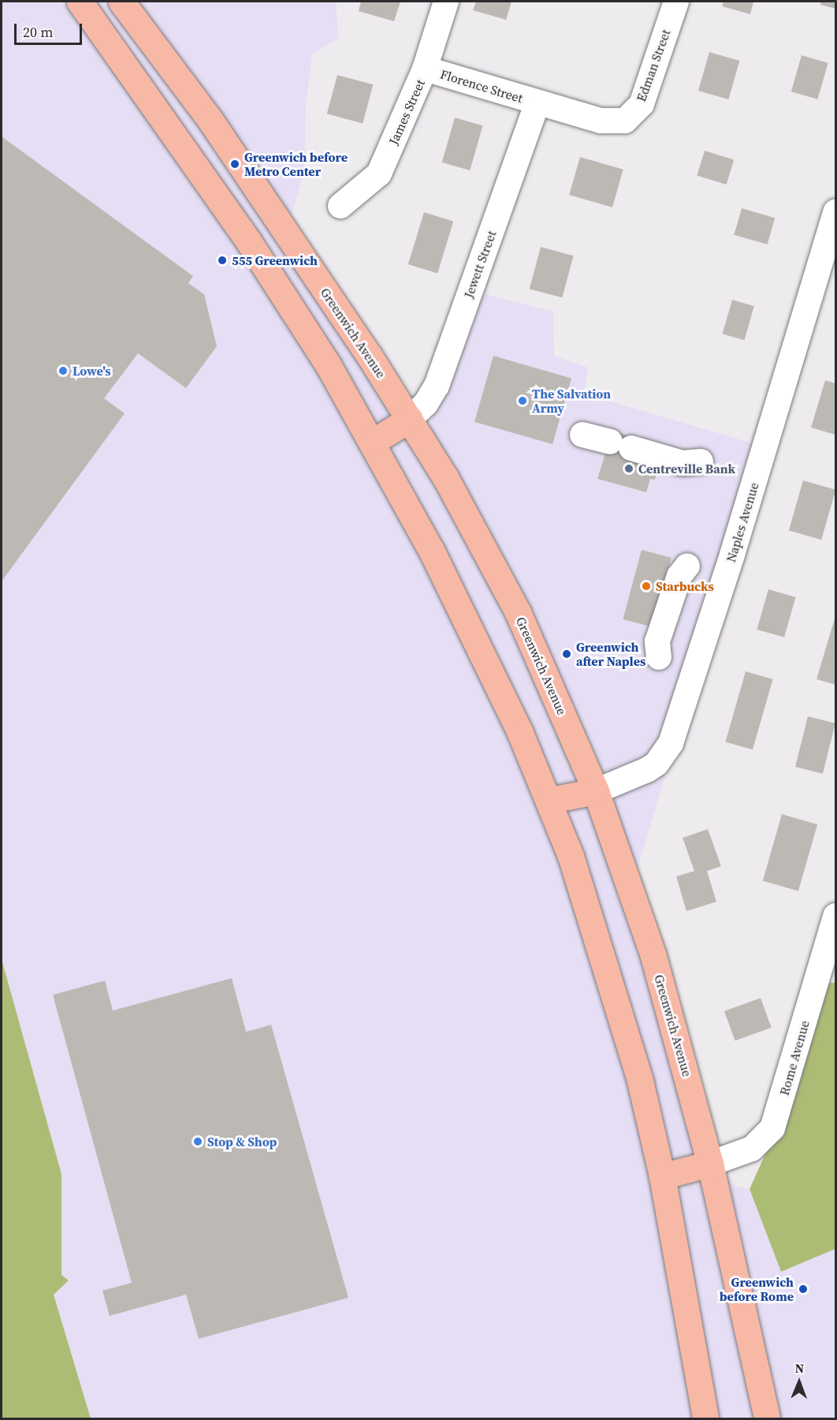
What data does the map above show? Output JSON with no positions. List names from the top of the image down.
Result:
{
  "streets": {
    "main road": ["Greenwich Avenue"],
    "street": [
      "Edman Street",
      "Florence Street",
      "James Street",
      "Jewett Street",
      "Naples Avenue",
      "Rome Avenue"
    ]
  },
  "crossings": [
    ["Edman Street", "Florence Street"],
    ["Edman Street", "Jewett Street"],
    ["Florence Street", "James Street"],
    ["Florence Street", "Jewett Street"],
    ["Jewett Street", "Greenwich Avenue"],
    ["Greenwich Avenue", "Naples Avenue"],
    ["Greenwich Avenue", "Rome Avenue"]
  ],
  "places": [
    "Greenwich before Metro Center",
    "555 Greenwich",
    "Lowe's",
    "The Salvation Army",
    "Centreville Bank",
    "Starbucks",
    "Greenwich after Naples",
    "Stop & Shop",
    "Greenwich before Rome"
  ],
  "scale_bar": "20 m",
  "north": "top"
}
